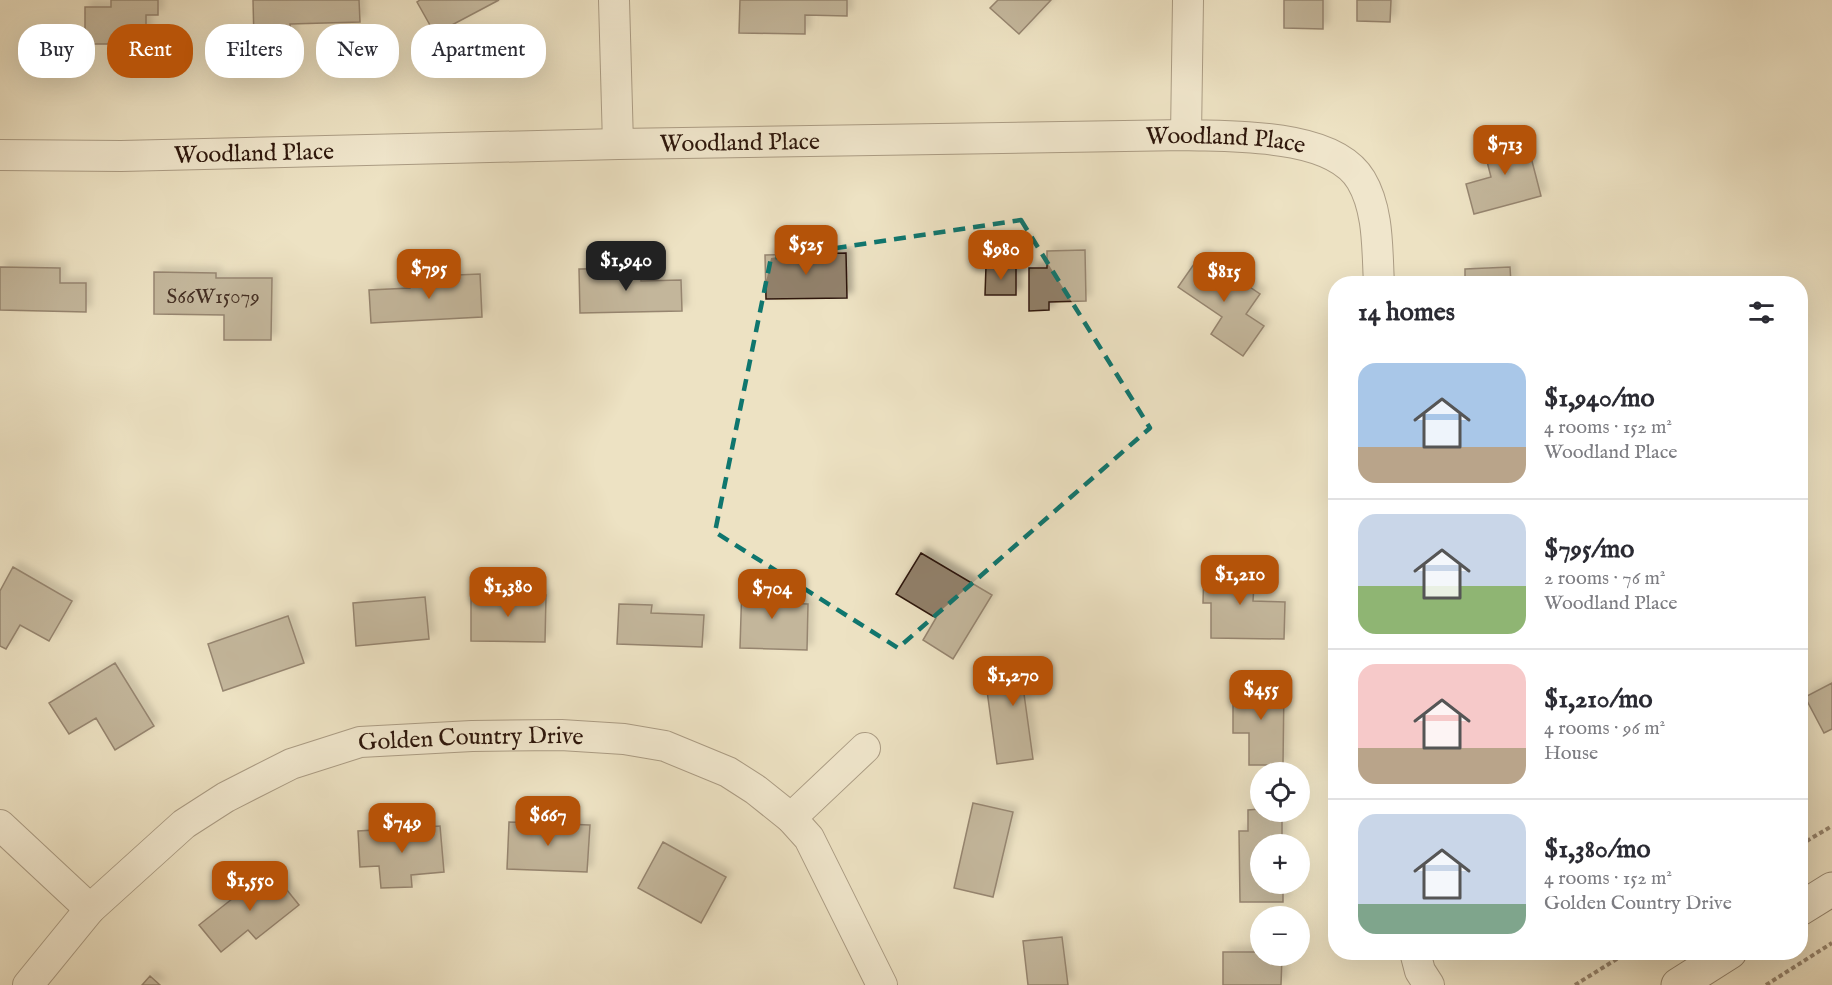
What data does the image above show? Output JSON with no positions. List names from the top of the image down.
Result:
{
  "streets": {
    "street": ["Woodland Place", "Golden Country Drive"]
  },
  "house_numbers": ["S66W15079"],
  "page": {
    "chip": [
      "Buy",
      "Rent",
      "Filters",
      "New",
      "Apartment"
    ],
    "price": [
      "$713",
      "$525",
      "$980",
      "$1,940",
      "$795",
      "$815",
      "$1,210",
      "$1,380",
      "$704",
      "$1,270",
      "$455",
      "$667",
      "$749",
      "$1,550"
    ],
    "heading": "14 homes",
    "list": [
      {
        "name": "$1,940/mo",
        "note": "4 rooms · 152 m² · Woodland Place"
      },
      {
        "name": "$795/mo",
        "note": "2 rooms · 76 m² · Woodland Place"
      },
      {
        "name": "$1,210/mo",
        "note": "4 rooms · 96 m² · House"
      },
      {
        "name": "$1,380/mo",
        "note": "4 rooms · 152 m² · Golden Country Drive"
      }
    ],
    "map_buttons": ["+", "−"]
  }
}
